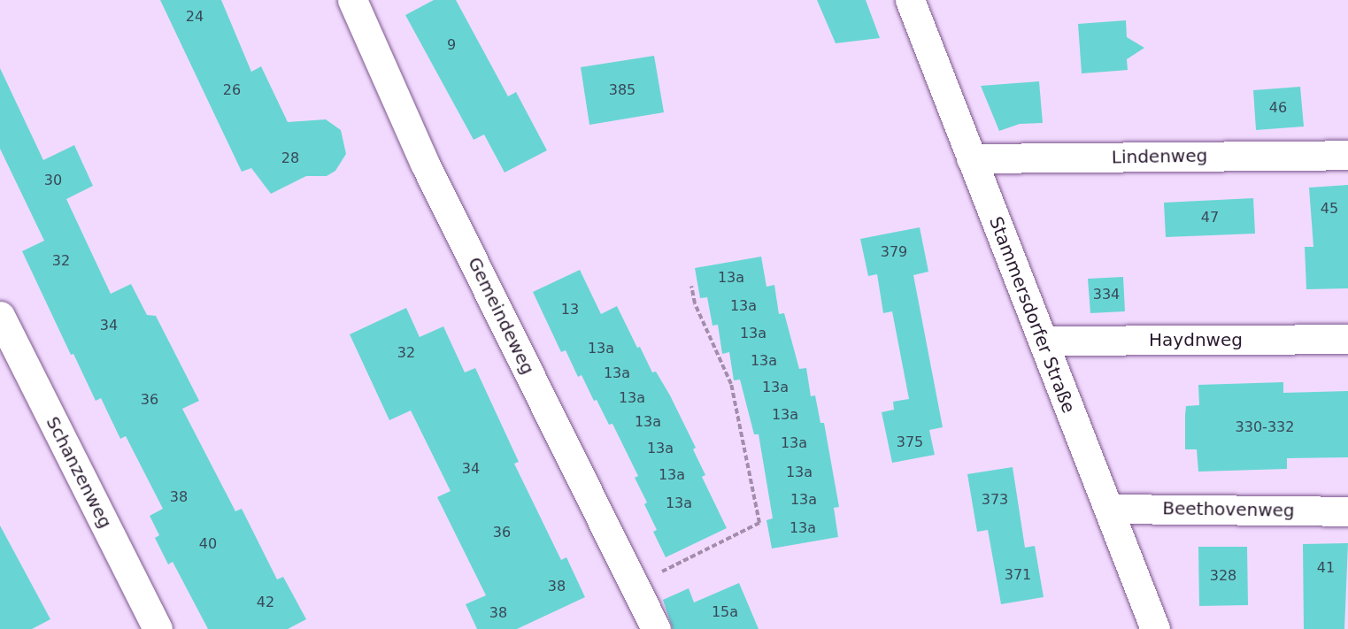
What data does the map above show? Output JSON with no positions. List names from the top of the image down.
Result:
{
  "streets": {
    "street": [
      "Lindenweg",
      "Stammersdorfer Straße",
      "Gemeindeweg",
      "Haydnweg",
      "Schanzenweg",
      "Beethovenweg"
    ]
  },
  "crossings": [
    ["Lindenweg", "Stammersdorfer Straße"],
    ["Stammersdorfer Straße", "Haydnweg"],
    ["Stammersdorfer Straße", "Beethovenweg"]
  ],
  "house_numbers": [
    "24",
    "9",
    "26",
    "385",
    "46",
    "28",
    "30",
    "45",
    "47",
    "379",
    "32",
    "13a",
    "334",
    "13a",
    "13",
    "34",
    "13a",
    "13a",
    "32",
    "13a",
    "13a",
    "13a",
    "13a",
    "36",
    "13a",
    "13a",
    "330-332",
    "375",
    "13a",
    "13a",
    "34",
    "13a",
    "13a",
    "38",
    "13a",
    "373",
    "13a",
    "13a",
    "36",
    "40",
    "41",
    "371",
    "328",
    "38",
    "42",
    "15a",
    "38"
  ]
}
